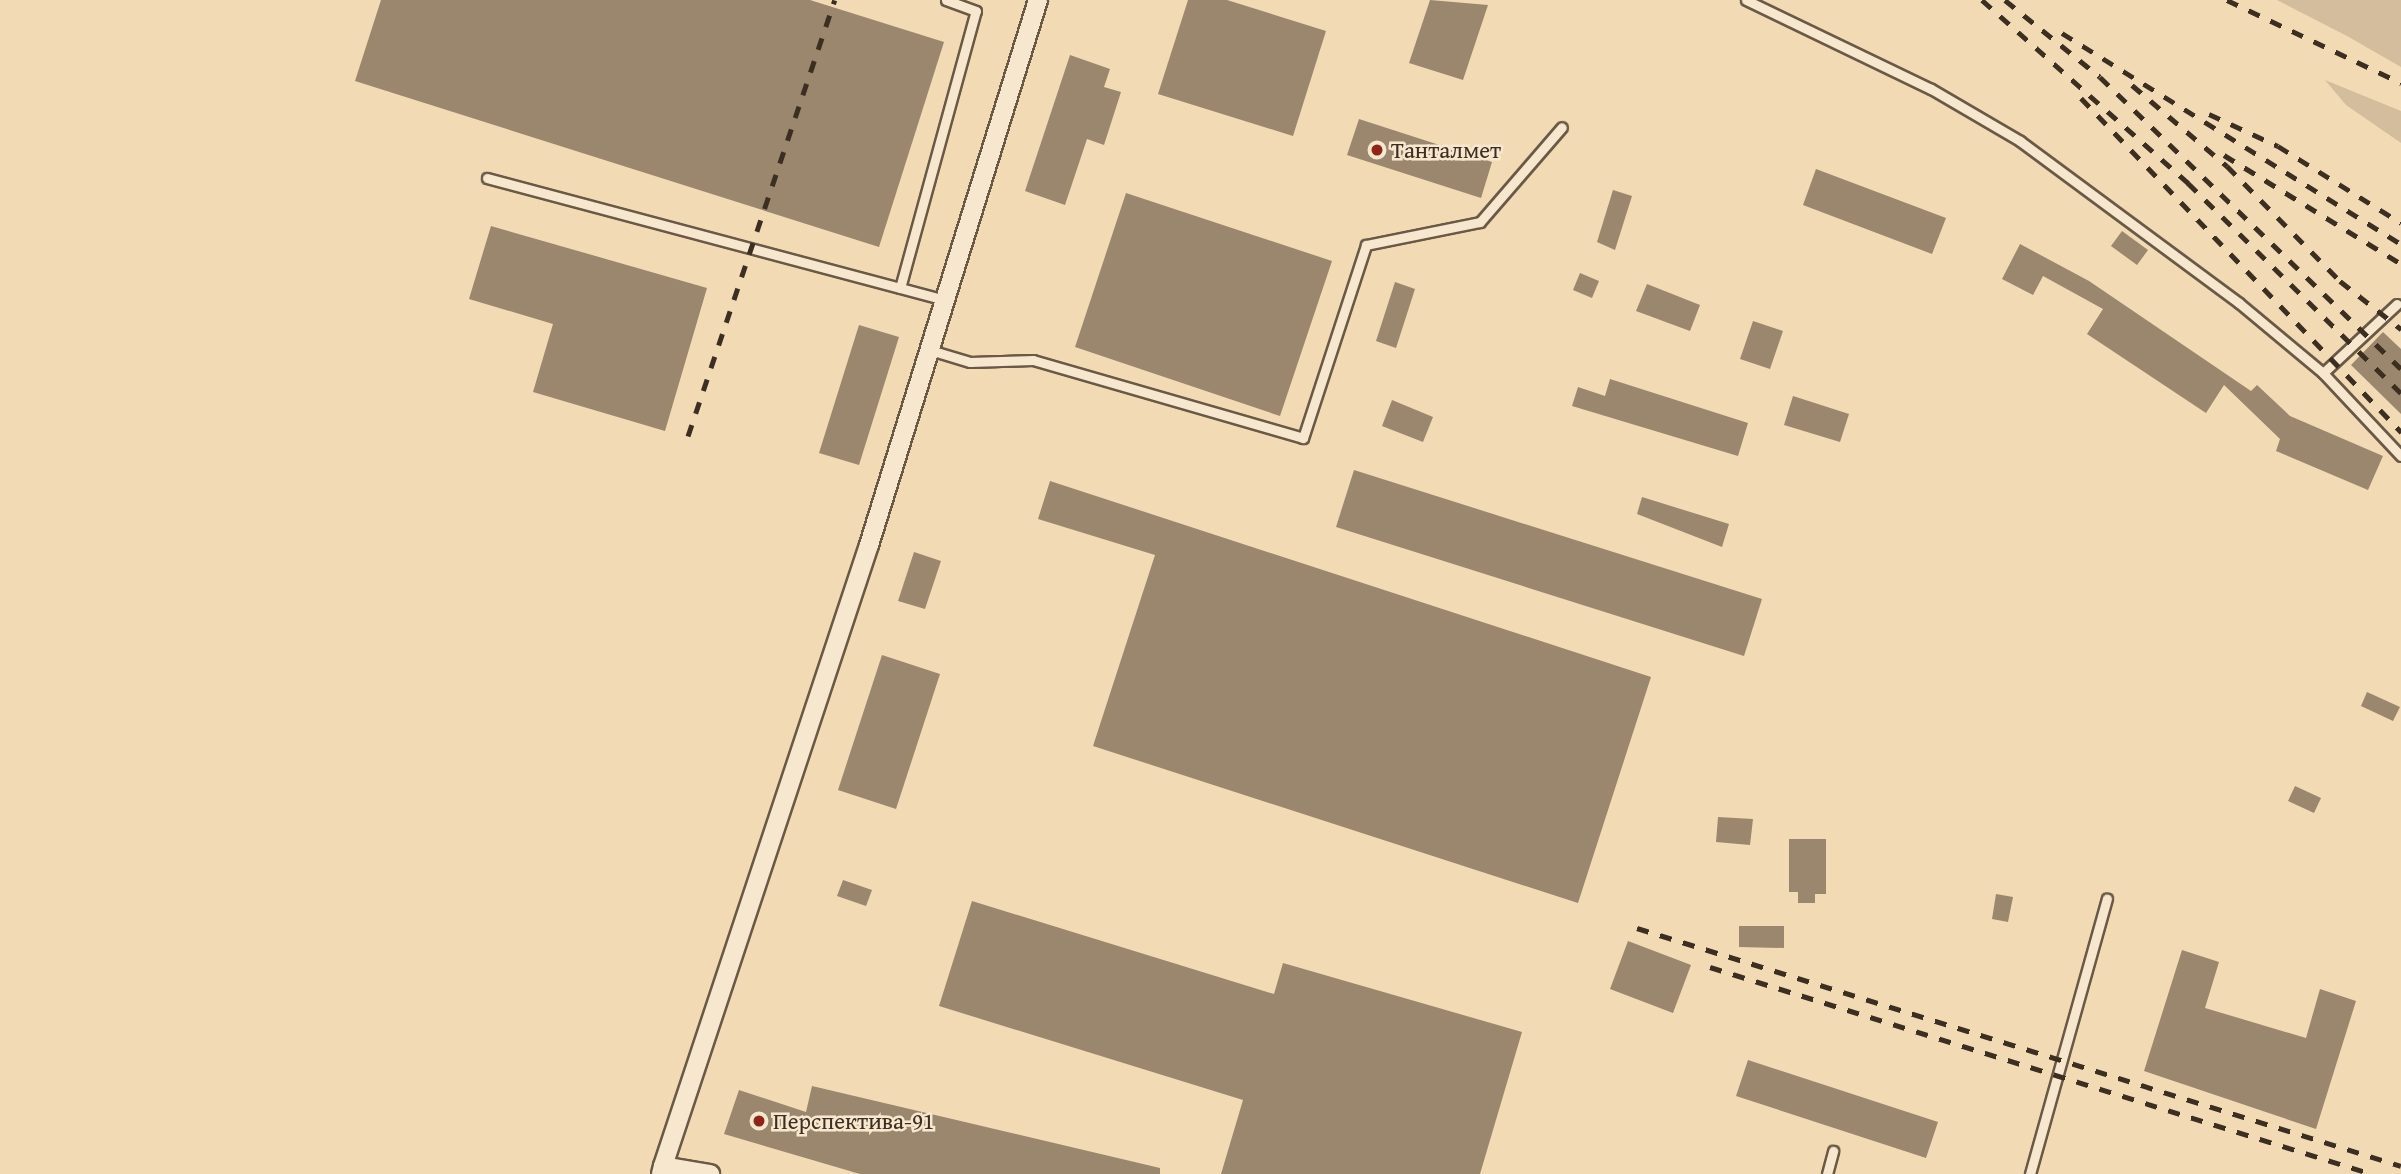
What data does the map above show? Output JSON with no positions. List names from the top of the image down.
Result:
{
  "places": ["Танталмет", "Перспектива-91"]
}
